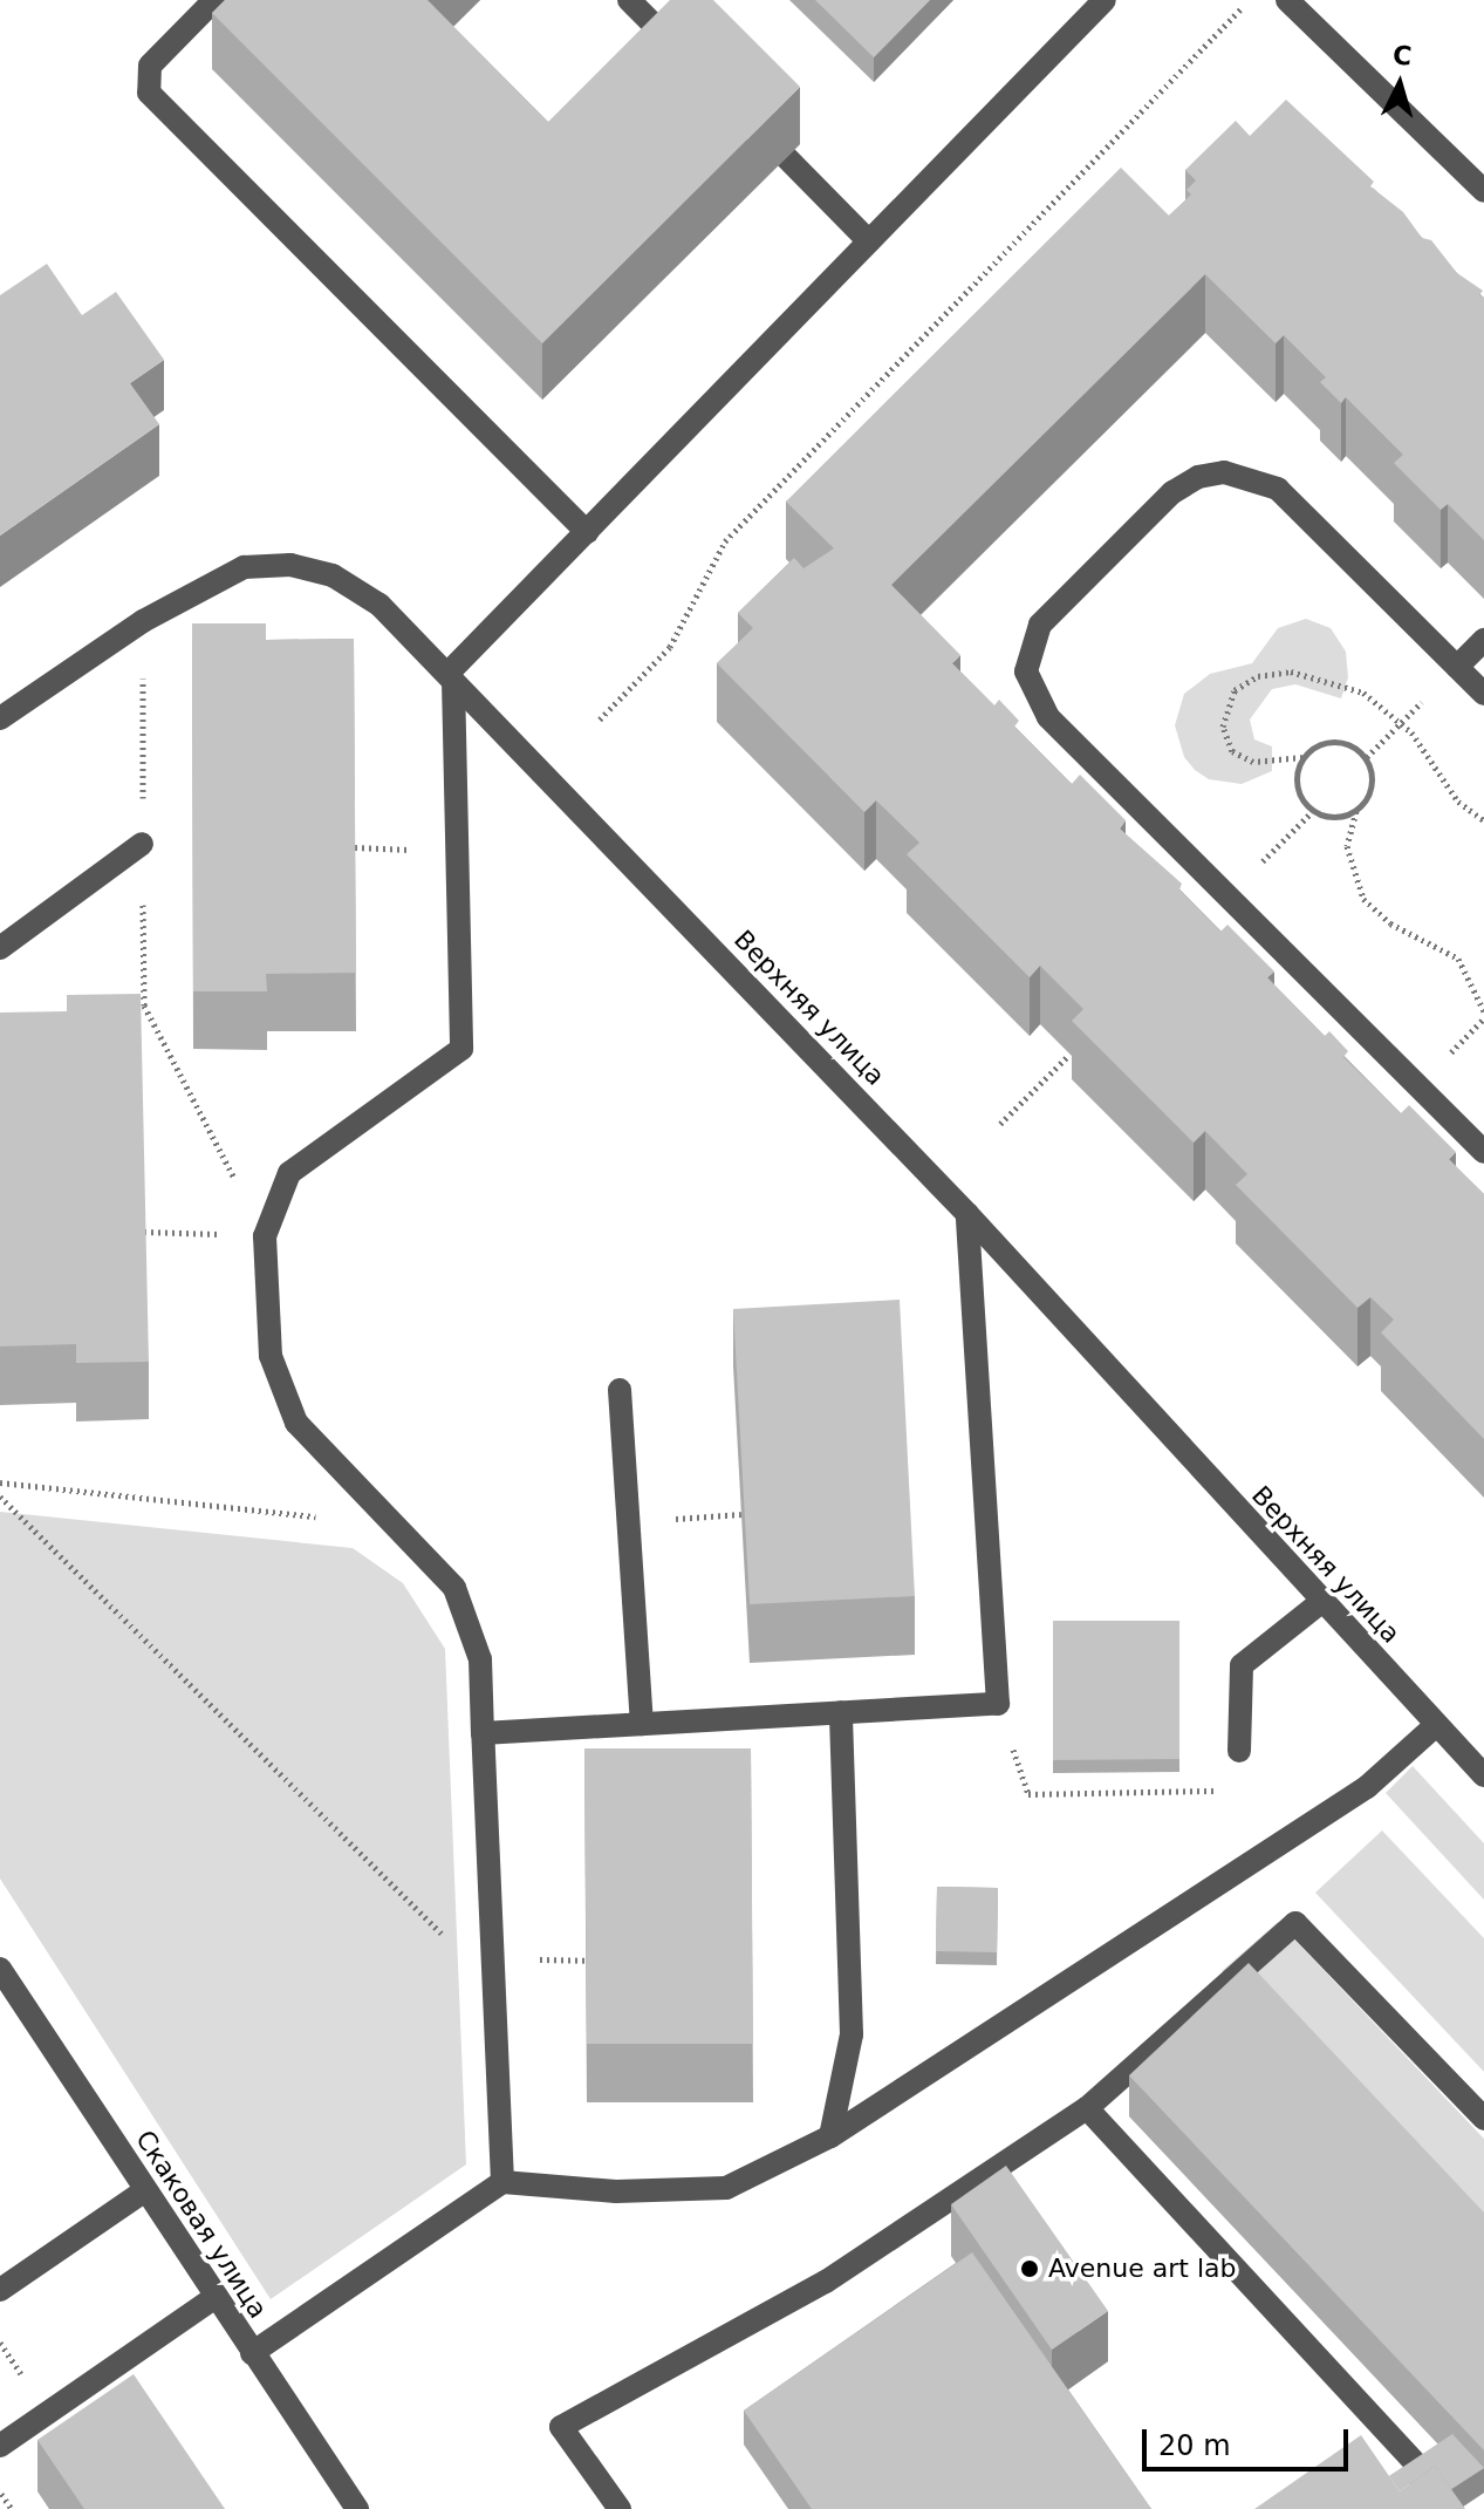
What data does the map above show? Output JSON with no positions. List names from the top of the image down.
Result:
{
  "streets": {
    "street": ["Верхняя улица", "Скаковая улица"]
  },
  "places": ["Avenue art lab"],
  "scale_bar": "20 m",
  "north": "top"
}
